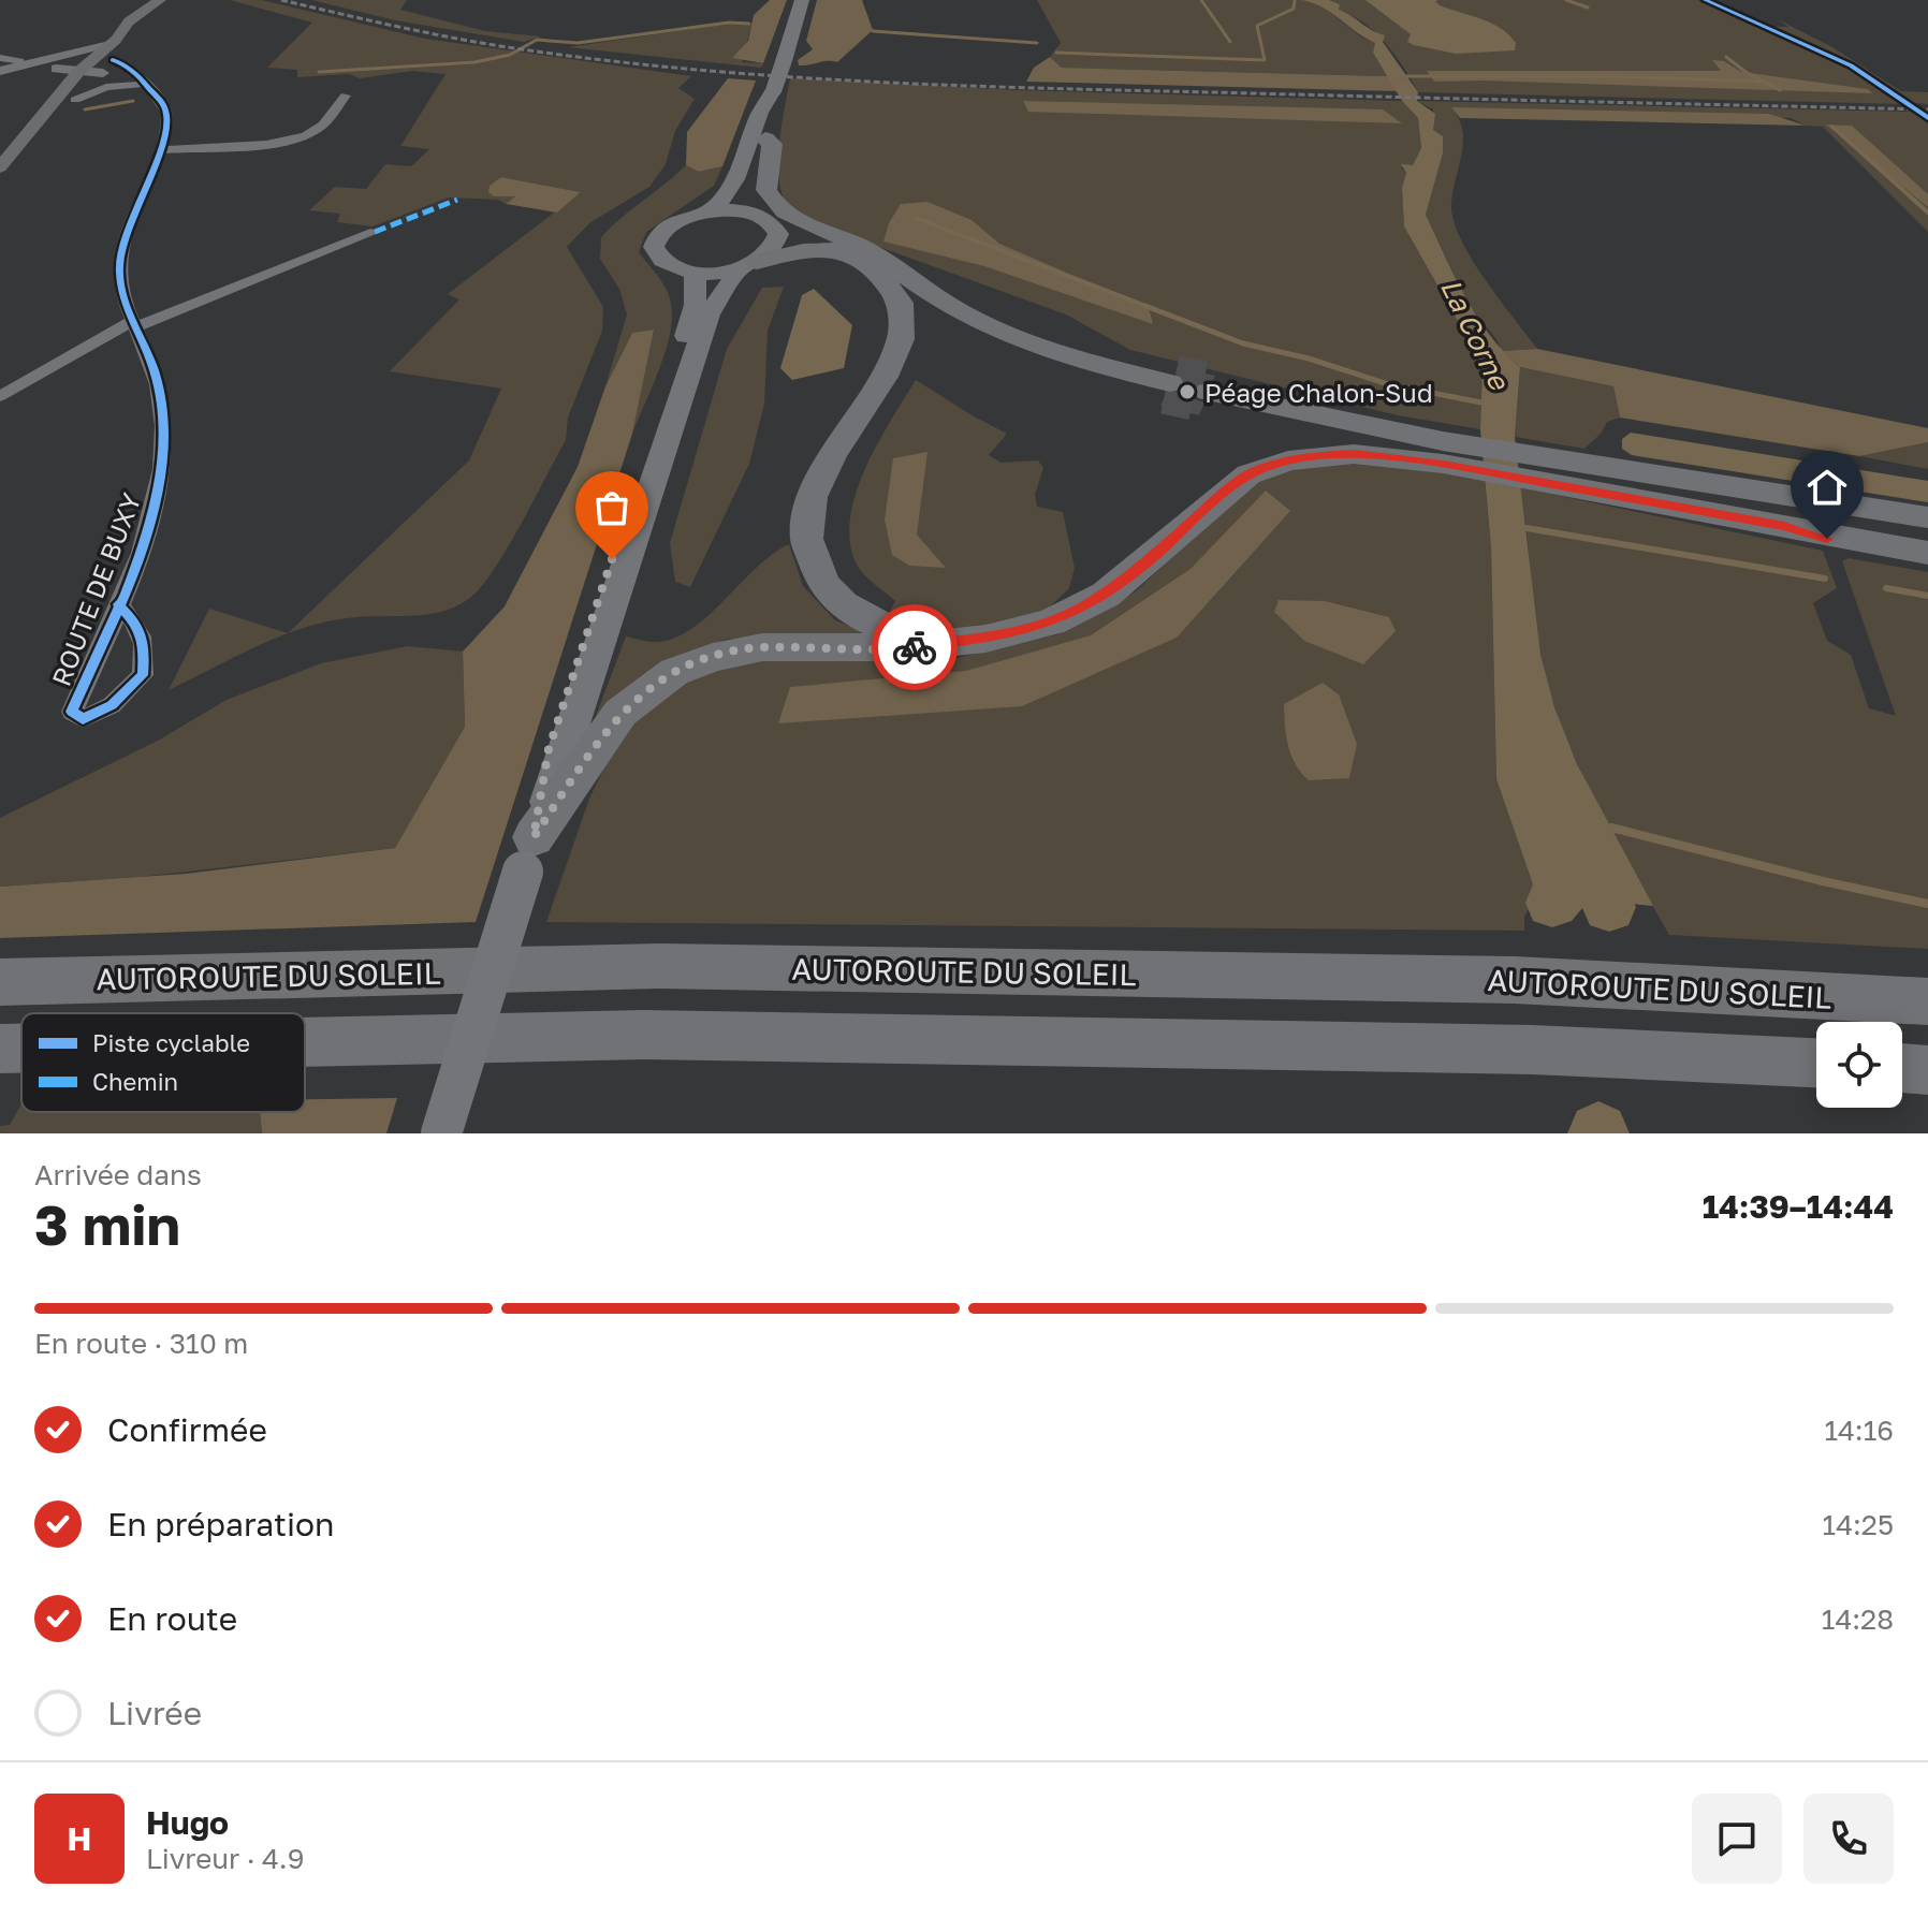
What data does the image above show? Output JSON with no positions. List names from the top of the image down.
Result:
{
  "streets": {
    "highway": ["AUTOROUTE DU SOLEIL"],
    "street": ["ROUTE DE BUXY"]
  },
  "water": ["La Corne"],
  "places": ["Péage Chalon-Sud"],
  "legend": ["Piste cyclable", "Chemin"],
  "page": {
    "heading": ["3 min", "Arrivée dans", "14:39–14:44"],
    "panel": ["Hugo", "Livreur · 4.9"],
    "bar": "En route · 310 m",
    "list": [
      ["Confirmée", "14:16"],
      ["En préparation", "14:25"],
      ["En route", "14:28"],
      "Livrée"
    ],
    "round": "H"
  }
}
